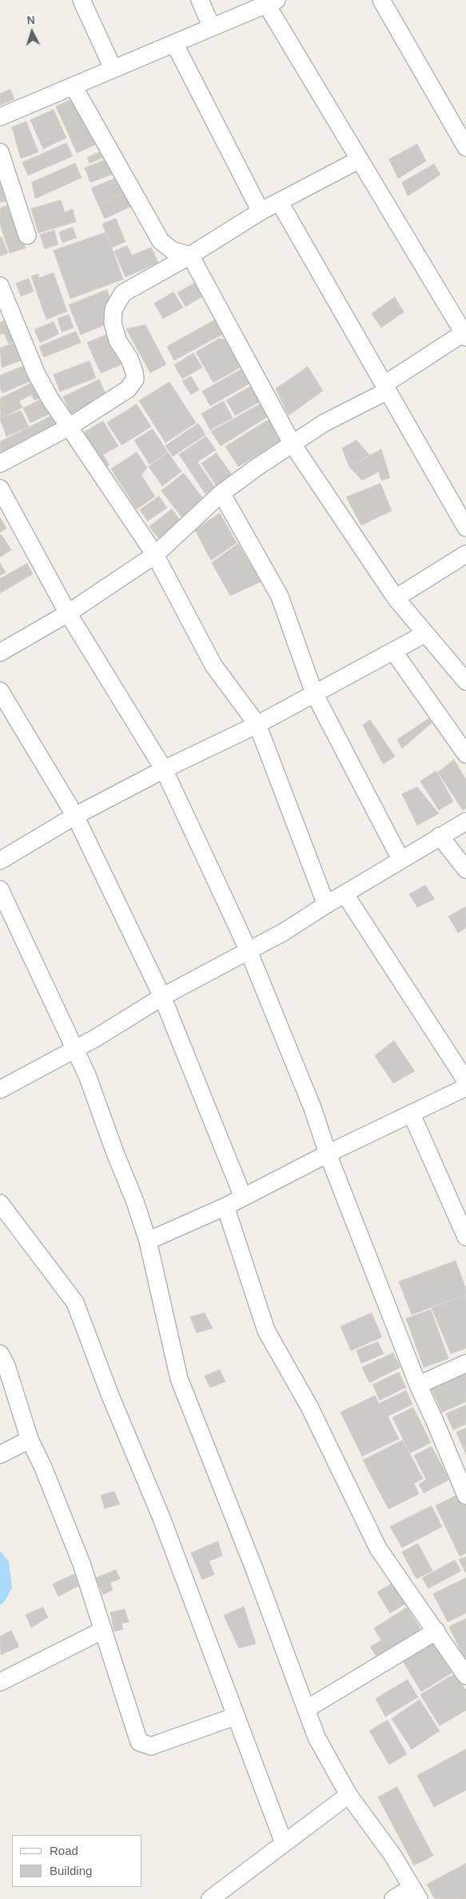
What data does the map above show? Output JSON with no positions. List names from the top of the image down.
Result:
{
  "legend": ["Road", "Building"],
  "north": "top"
}
